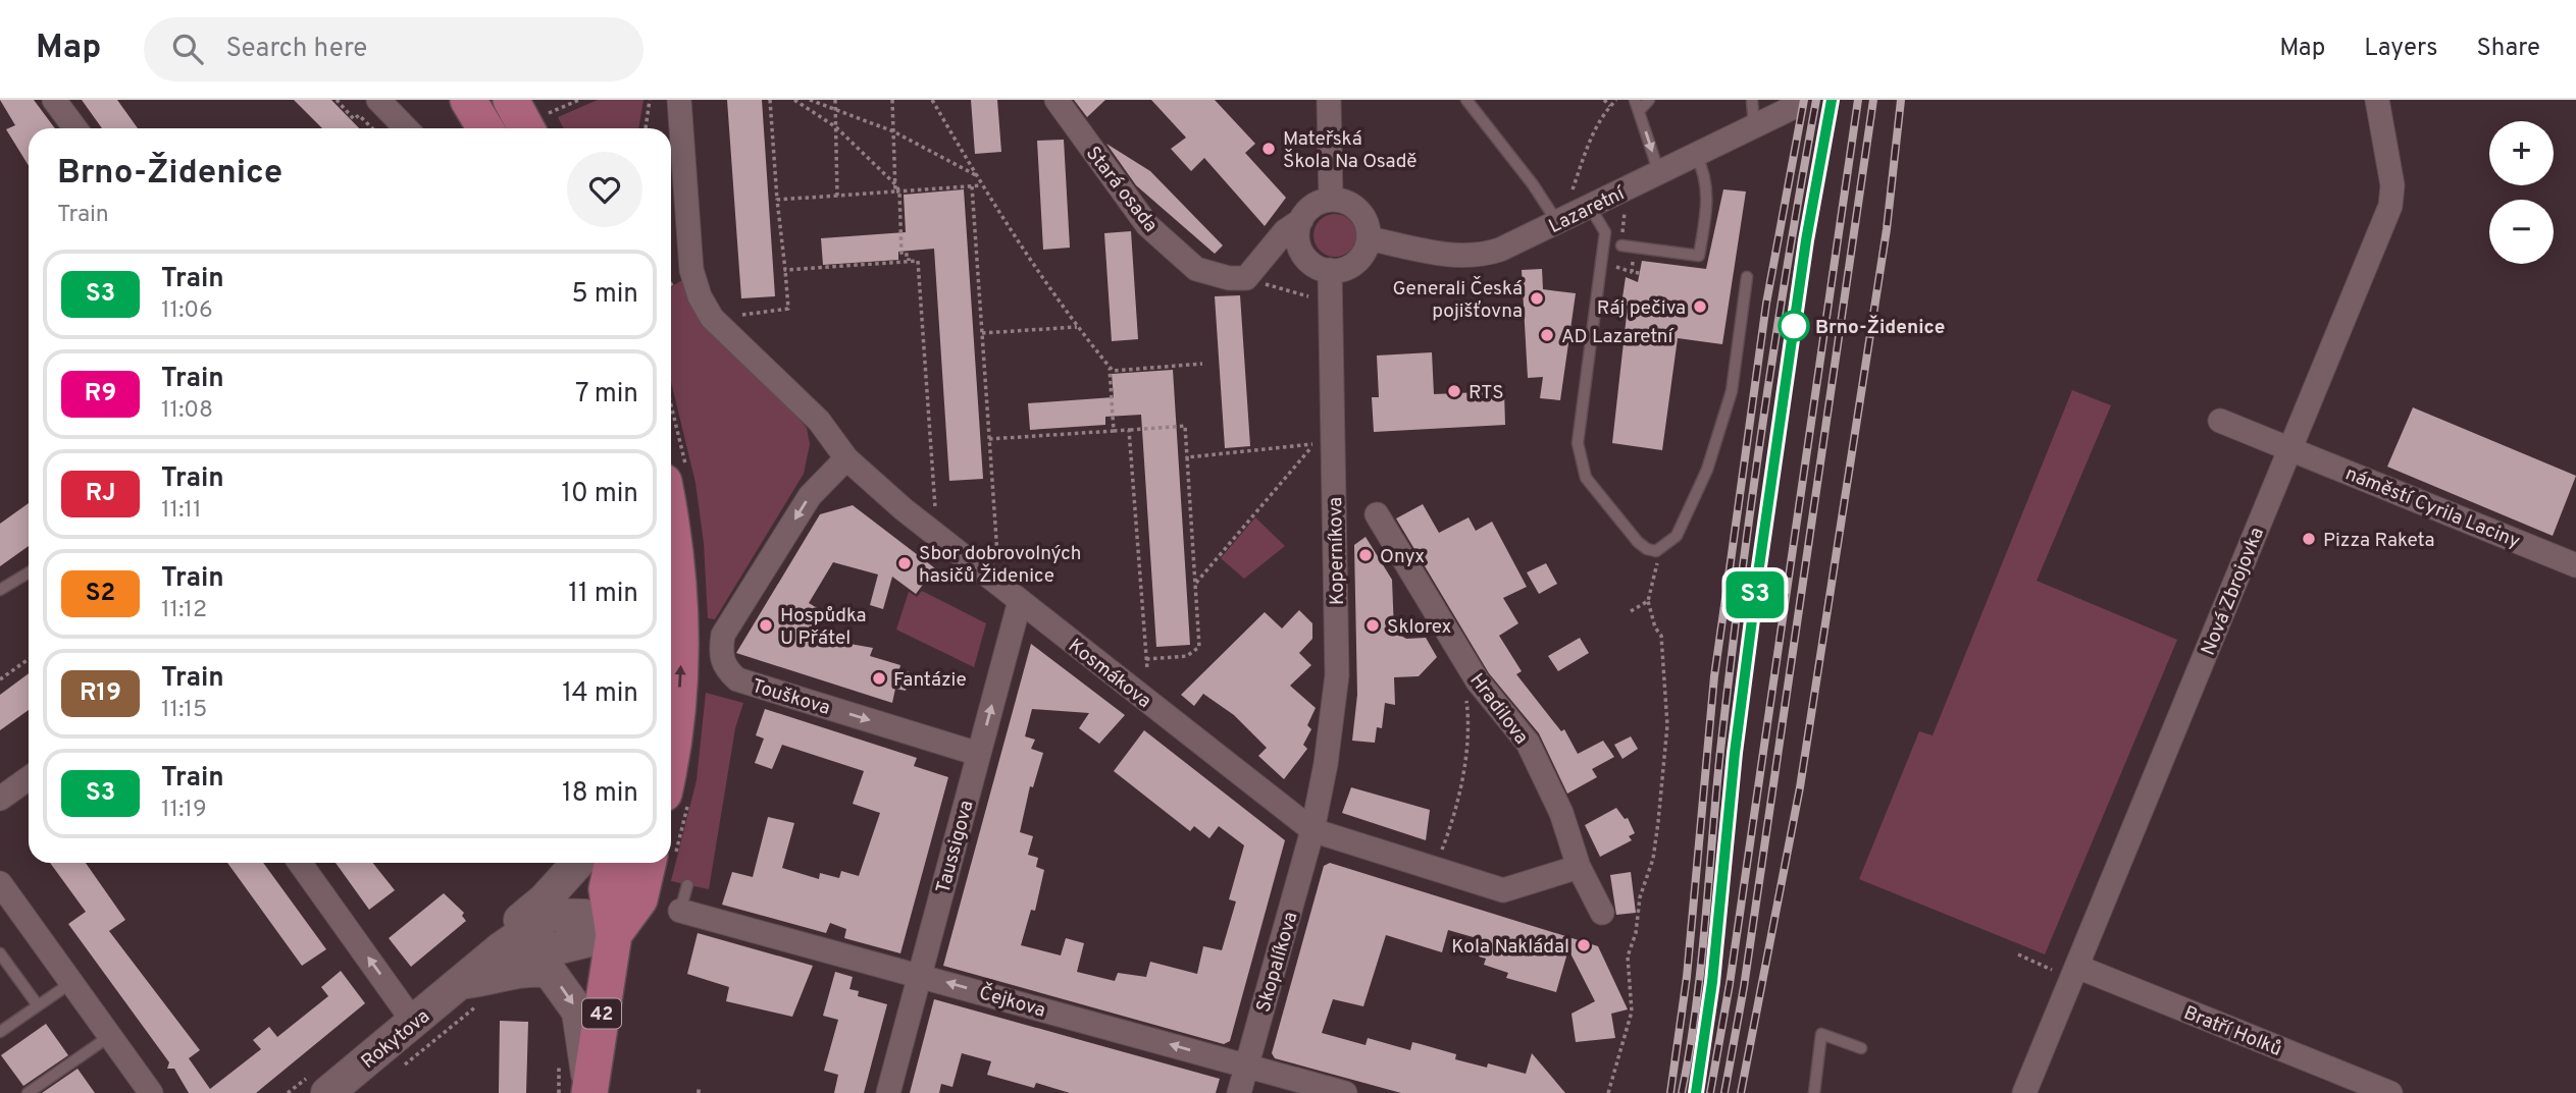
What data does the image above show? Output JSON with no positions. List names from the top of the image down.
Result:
{
  "streets": {
    "main road": ["42", "Rokytova"],
    "street": [
      "Stará osada",
      "Lazaretní",
      "náměstí Cyrila Laciny",
      "Koperníkova",
      "Nová Zbrojovka",
      "Kosmákova",
      "Touškova",
      "Hradilova",
      "Taussigova",
      "Skopalíkova",
      "Čejkova",
      "Bratří Holků"
    ]
  },
  "crossings": [
    ["Stará osada", "Lazaretní"],
    ["Stará osada", "Koperníkova"],
    ["Lazaretní", "Koperníkova"],
    ["náměstí Cyrila Laciny", "Nová Zbrojovka"],
    ["Koperníkova", "Kosmákova"],
    ["Koperníkova", "Skopalíkova"],
    ["Nová Zbrojovka", "Bratří Holků"],
    ["Kosmákova", "Touškova"],
    ["Kosmákova", "Hradilova"],
    ["Kosmákova", "Taussigova"],
    ["Kosmákova", "Skopalíkova"],
    ["Touškova", "Taussigova"],
    ["Taussigova", "Čejkova"],
    ["Skopalíkova", "Čejkova"]
  ],
  "one_way": ["Čejkova"],
  "places": [
    "Mateřská Škola Na Osadě",
    "Generali Česká pojišťovna",
    "Ráj pečiva",
    "Brno-Židenice",
    "AD Lazaretní",
    "RTS",
    "Pizza Raketa",
    "Onyx",
    "Sbor dobrovolných hasičů Židenice",
    "Hospůdka U Přátel",
    "Sklorex",
    "Fantázie",
    "Kola Nakládal"
  ],
  "page": {
    "header": "Map",
    "search": "Search here",
    "nav": ["Map", "Layers", "Share"],
    "on_map": "S3",
    "map_buttons": ["+", "−"],
    "heading": ["Brno-Židenice", "Train"],
    "list": [
      {
        "mark": "S3",
        "name": "Train",
        "note": "11:06",
        "value": "5 min"
      },
      {
        "mark": "R9",
        "name": "Train",
        "note": "11:08",
        "value": "7 min"
      },
      {
        "mark": "RJ",
        "name": "Train",
        "note": "11:11",
        "value": "10 min"
      },
      {
        "mark": "S2",
        "name": "Train",
        "note": "11:12",
        "value": "11 min"
      },
      {
        "mark": "R19",
        "name": "Train",
        "note": "11:15",
        "value": "14 min"
      },
      {
        "mark": "S3",
        "name": "Train",
        "note": "11:19",
        "value": "18 min"
      }
    ]
  }
}
